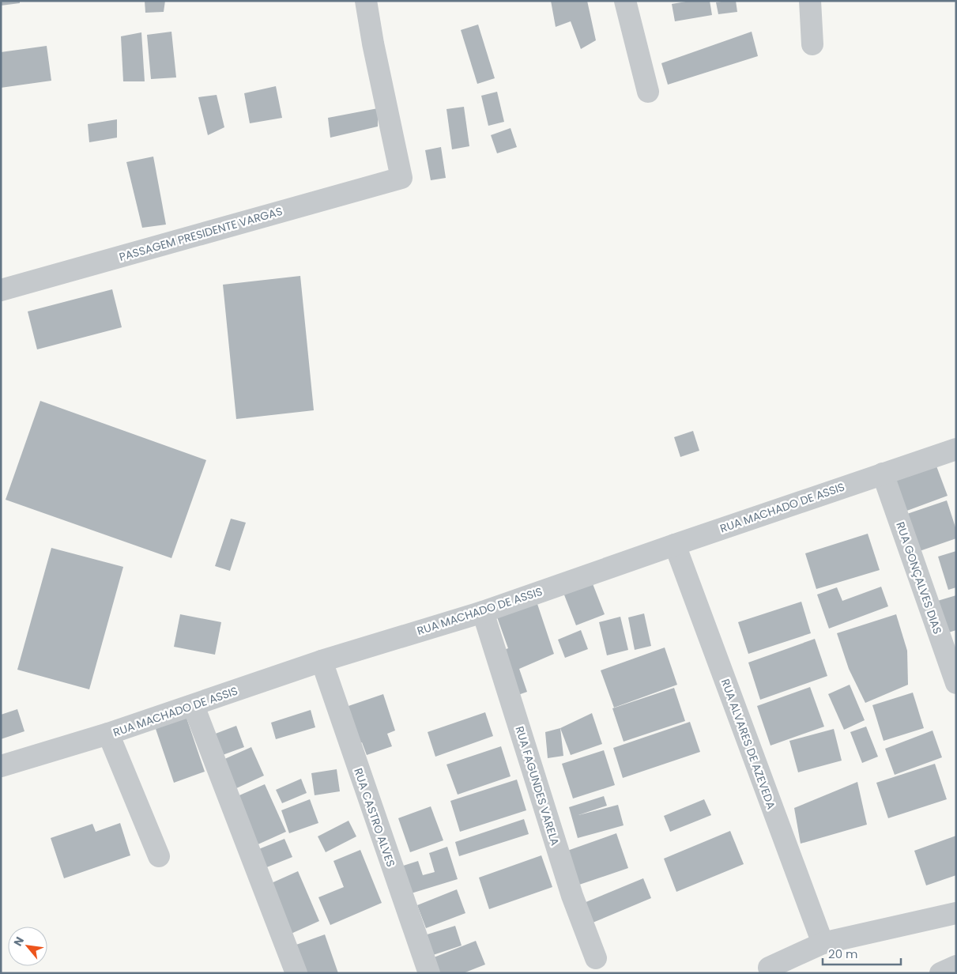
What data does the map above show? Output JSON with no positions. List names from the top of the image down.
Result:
{
  "streets": {
    "street": [
      "PASSAGEM PRESIDENTE VARGAS",
      "RUA MACHADO DE ASSIS",
      "RUA GONÇALVES DIAS",
      "RUA ALVARES DE AZEVEDA",
      "RUA FAGUNDES VARELA",
      "RUA CASTRO ALVES"
    ]
  },
  "crossings": [
    ["RUA MACHADO DE ASSIS", "RUA GONÇALVES DIAS"],
    ["RUA MACHADO DE ASSIS", "RUA ALVARES DE AZEVEDA"],
    ["RUA MACHADO DE ASSIS", "RUA FAGUNDES VARELA"],
    ["RUA MACHADO DE ASSIS", "RUA CASTRO ALVES"]
  ],
  "scale_bar": "20 m",
  "north": "top left"
}
